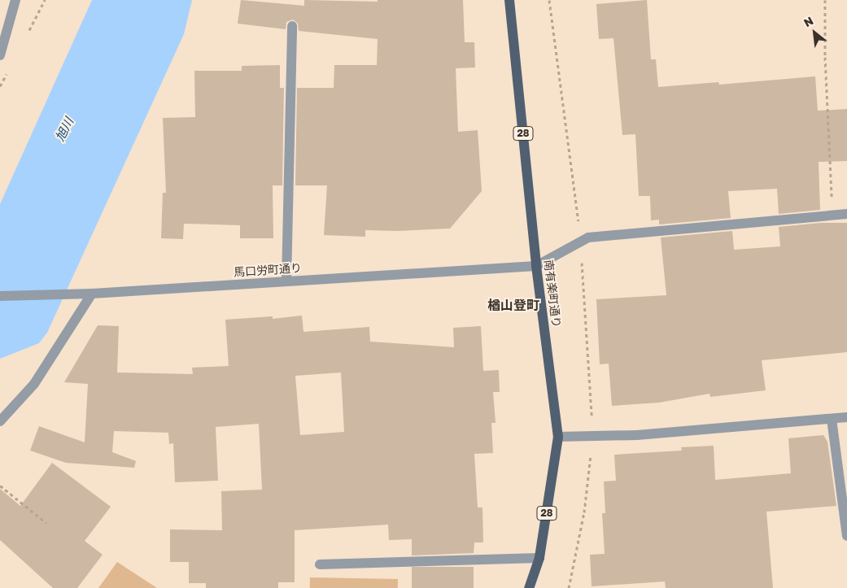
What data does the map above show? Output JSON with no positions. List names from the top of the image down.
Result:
{
  "streets": {
    "main road": ["28", "南有楽町通り"],
    "street": ["馬口労町通り"]
  },
  "crossings": [
    ["馬口労町通り", "南有楽町通り"]
  ],
  "districts": ["楢山登町"],
  "water": ["旭川"],
  "north": "top left"
}
